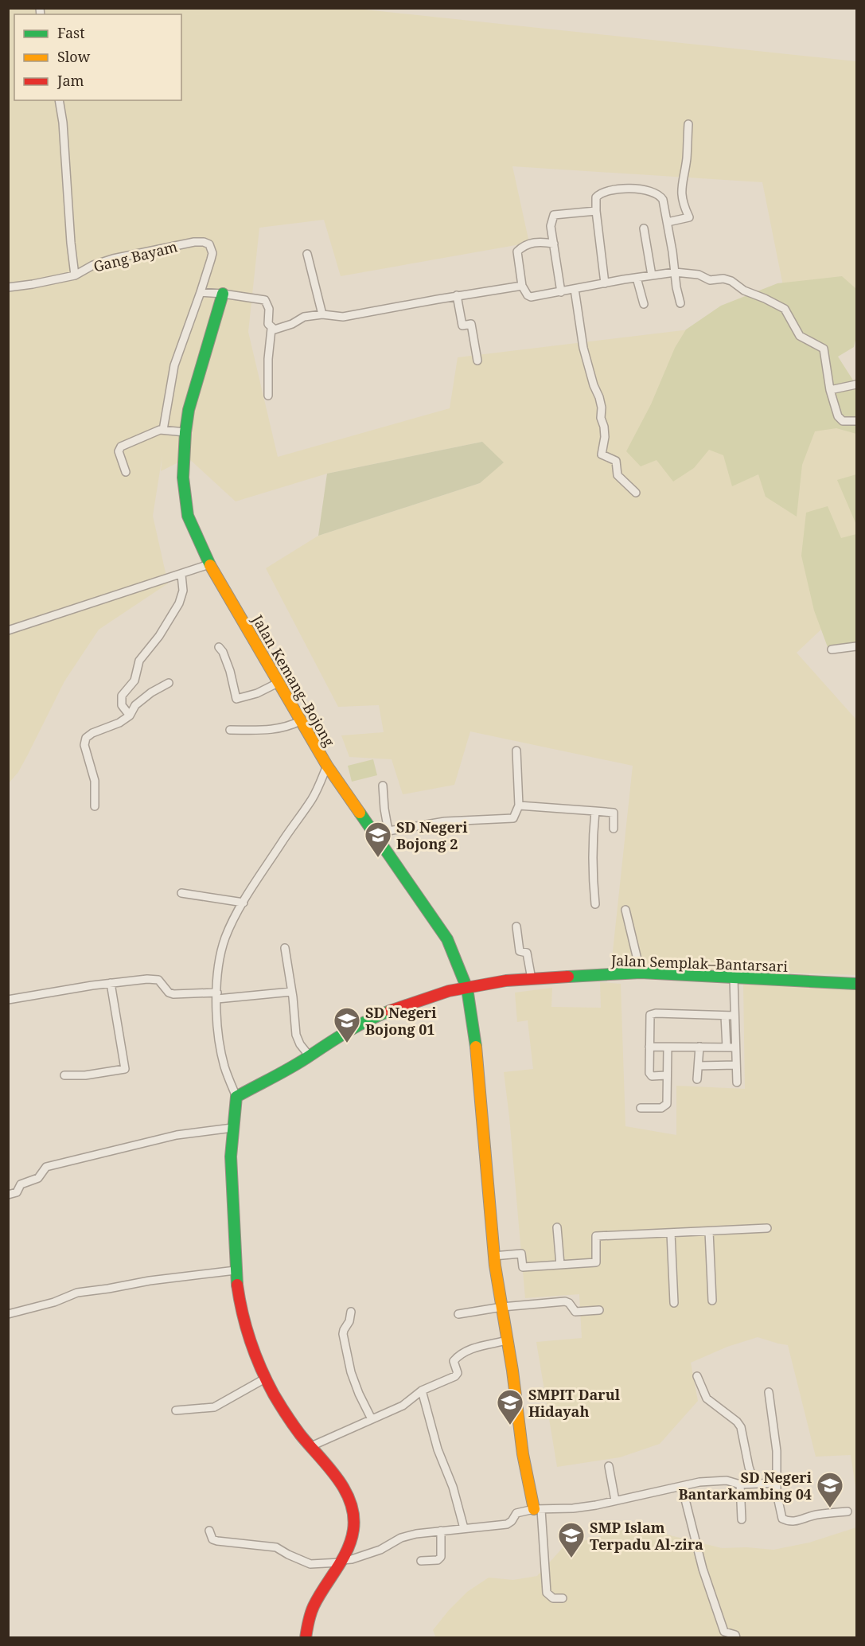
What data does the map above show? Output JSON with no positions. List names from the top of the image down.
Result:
{
  "streets": {
    "street": ["Gang Bayam", "Jalan Kemang–Bojong", "Jalan Semplak–Bantarsari"]
  },
  "crossings": [
    ["Jalan Kemang–Bojong", "Jalan Semplak–Bantarsari"]
  ],
  "places": {
    "school or university": [
      "SD Negeri Bojong 2",
      "SD Negeri Bojong 01",
      "SMPIT Darul Hidayah",
      "SD Negeri Bantarkambing 04",
      "SMP Islam Terpadu Al-zira"
    ]
  },
  "legend": ["Fast", "Slow", "Jam"]
}
